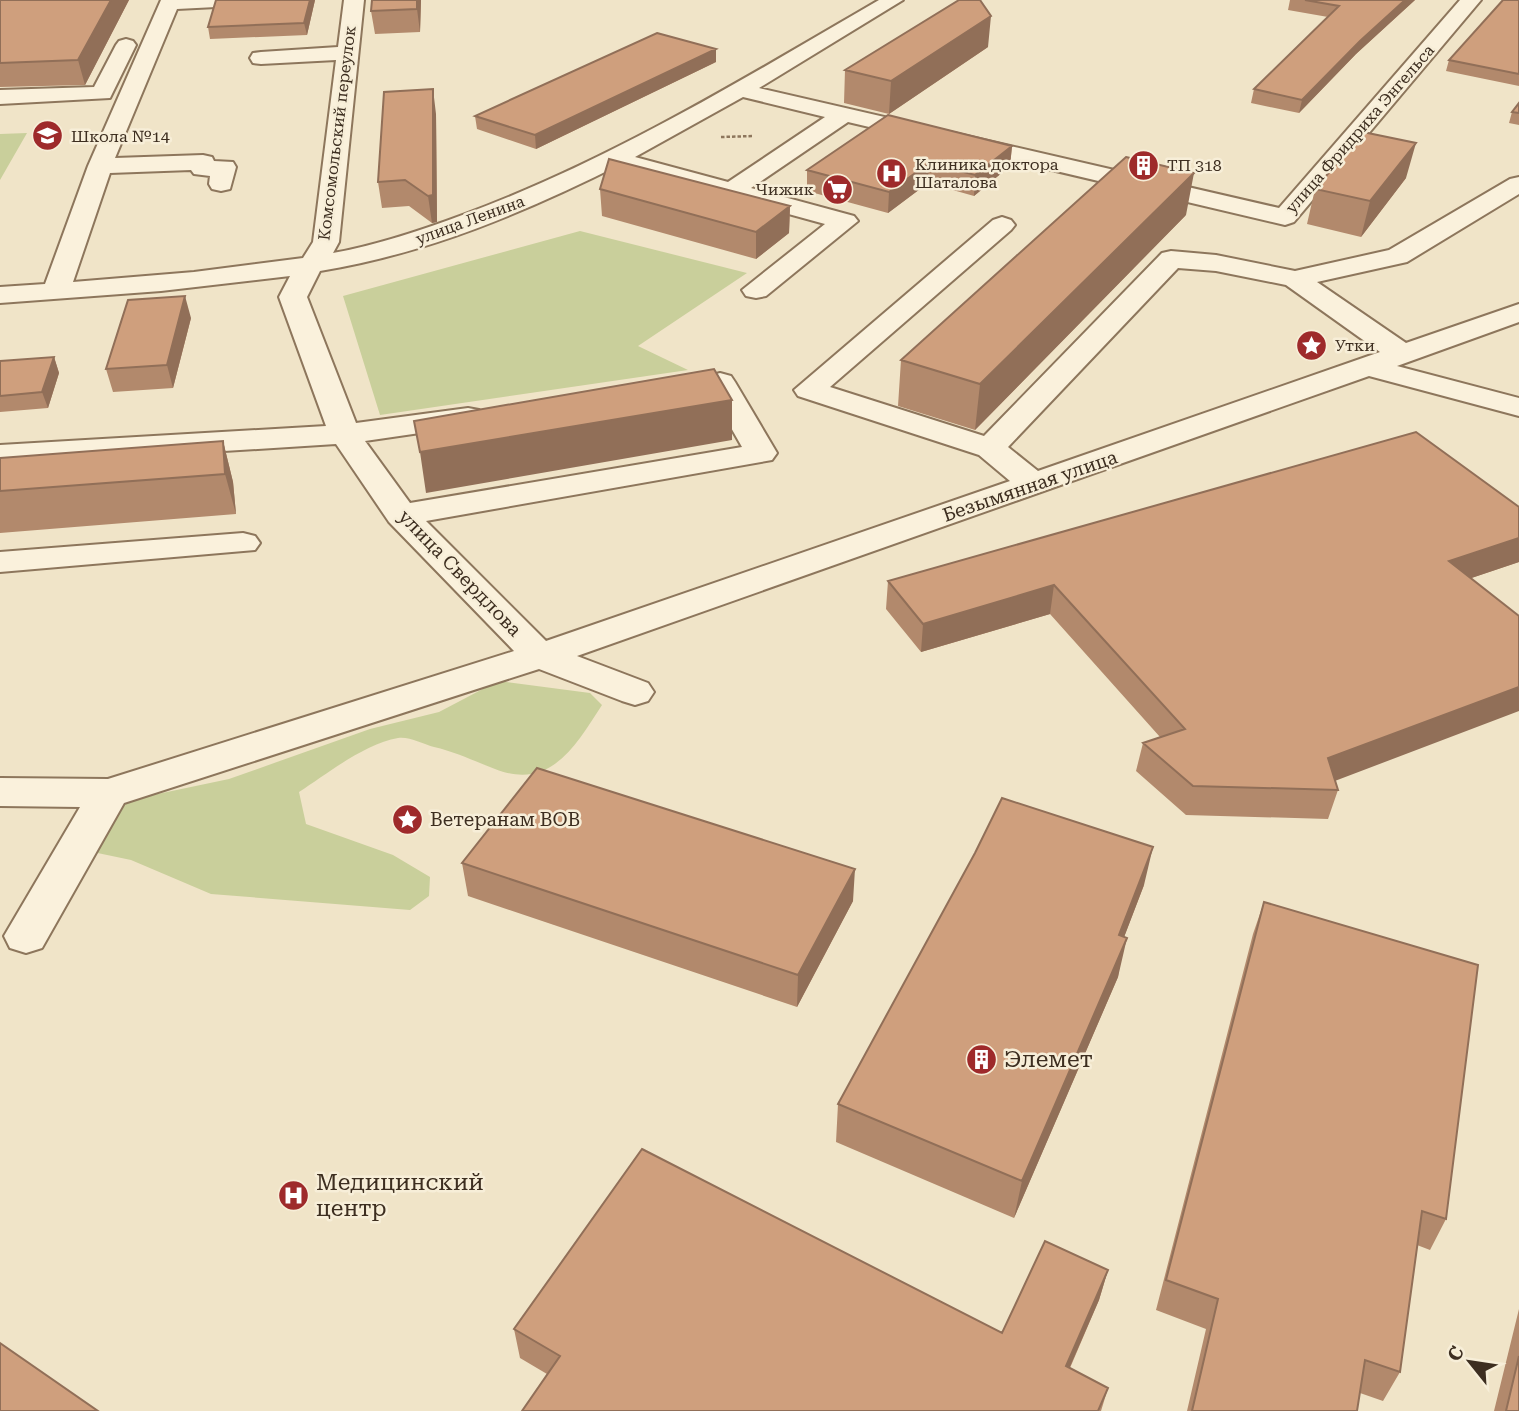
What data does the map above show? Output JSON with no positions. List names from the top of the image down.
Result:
{
  "streets": {
    "street": [
      "улица Фридриха Энгельса",
      "Комсомольский переулок",
      "улица Ленина",
      "Безымянная улица",
      "улица Свердлова"
    ]
  },
  "crossings": [
    ["улица Фридриха Энгельса", "улица Ленина"],
    ["Комсомольский переулок", "улица Ленина"],
    ["Комсомольский переулок", "улица Свердлова"],
    ["улица Ленина", "улица Свердлова"],
    ["Безымянная улица", "улица Свердлова"]
  ],
  "places": {
    "school or university": ["Школа №14"],
    "building": ["ТП 318", "Элемет"],
    "hospital": ["Клиника доктора Шаталова", "Медицинский центр"],
    "supermarket": ["Чижик"],
    "place": ["Утки", "Ветеранам ВОВ"]
  },
  "north": "top left"
}
